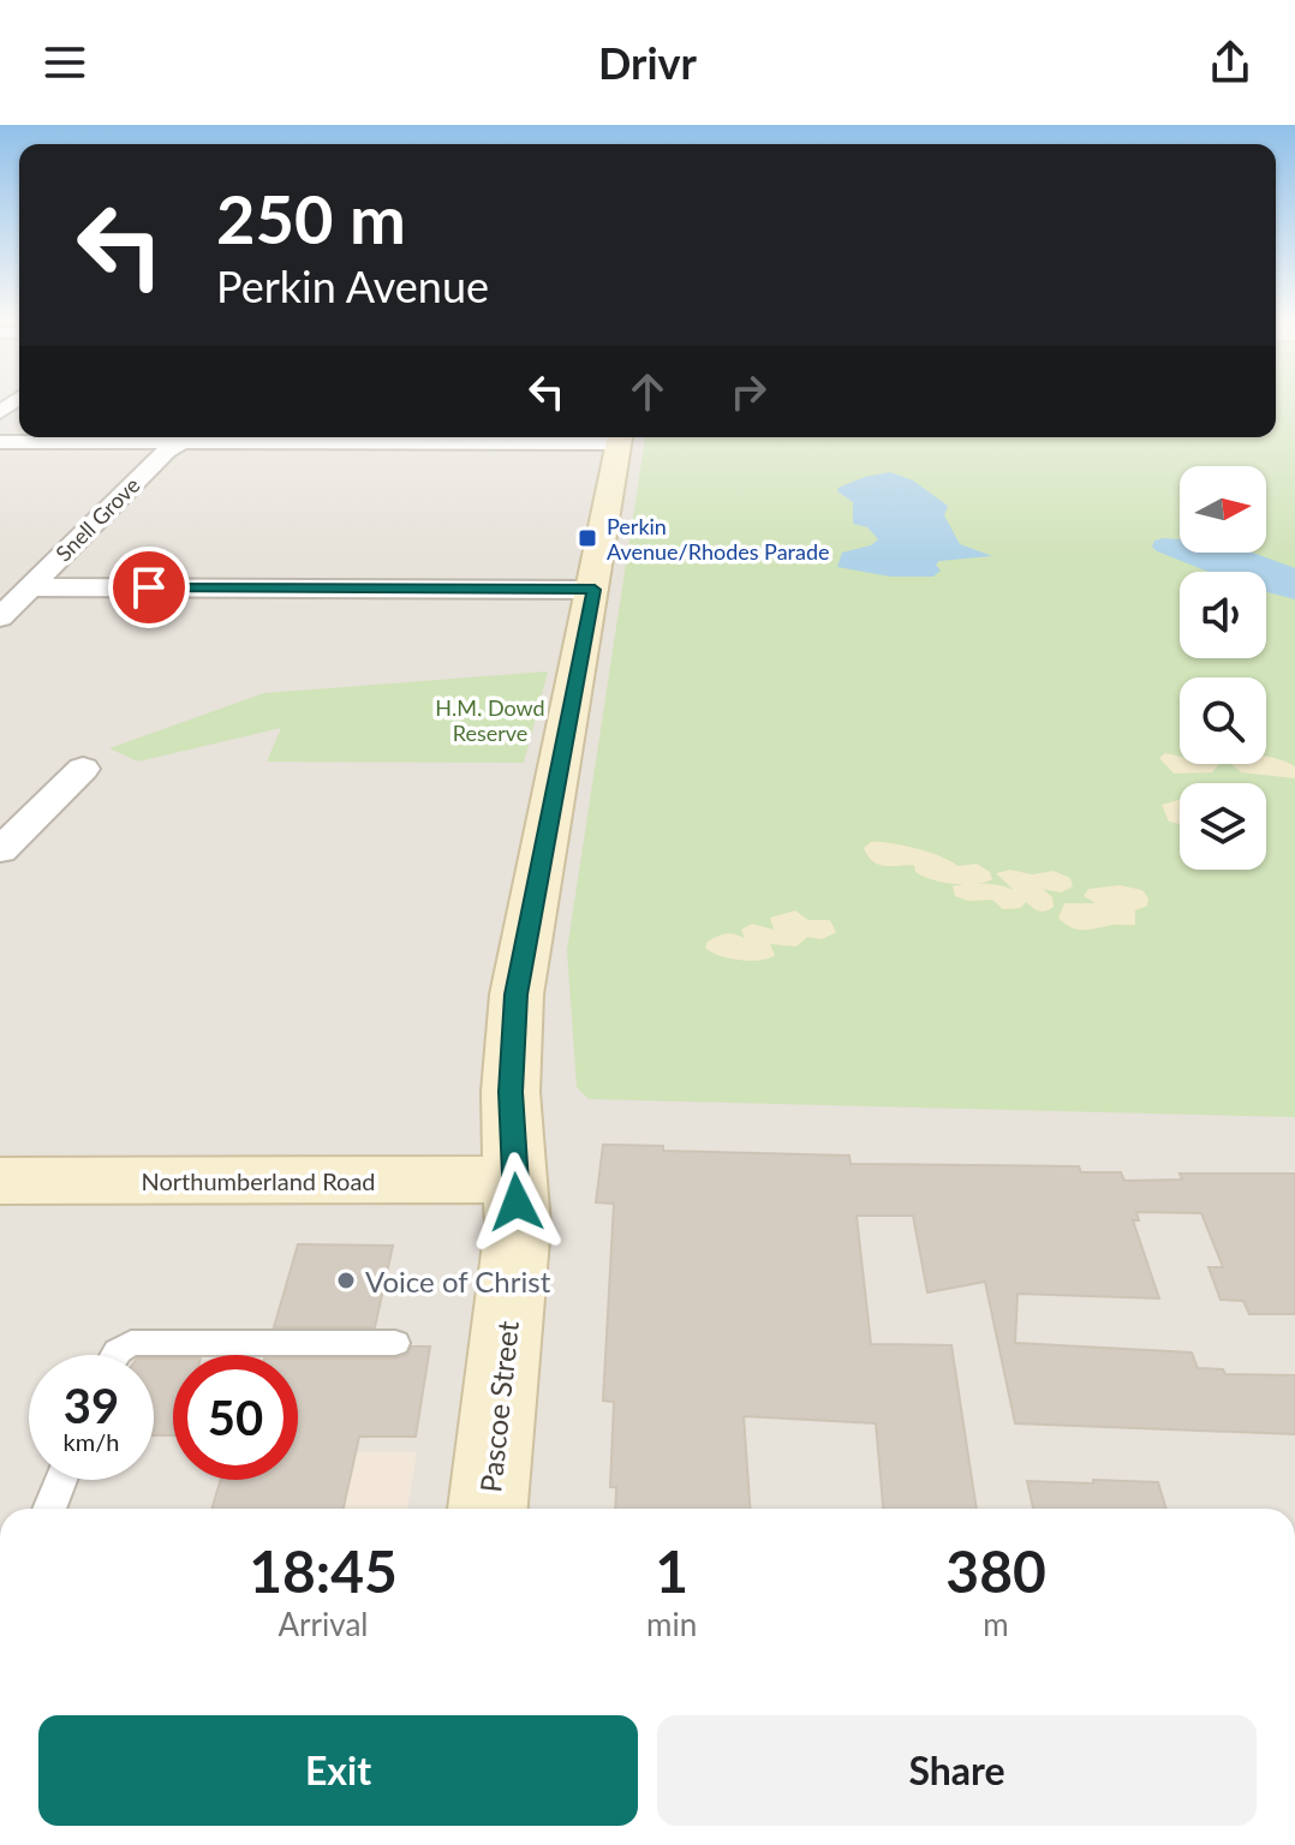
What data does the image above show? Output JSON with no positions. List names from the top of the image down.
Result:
{
  "streets": {
    "main road": ["Northumberland Road", "Pascoe Street"],
    "street": ["Snell Grove"]
  },
  "crossings": [
    ["Northumberland Road", "Pascoe Street"]
  ],
  "parks": ["H.M. Dowd Reserve"],
  "places": {
    "transit": ["Perkin Avenue/Rhodes Parade"],
    "other": ["Voice of Christ"]
  },
  "north": "right",
  "page": {
    "header": "Drivr",
    "turn": ["250 m", "Perkin Avenue"],
    "speed": "39 km/h",
    "limit": "50",
    "eta": [
      "18:45",
      "Arrival",
      "1",
      "min",
      "380",
      "m"
    ],
    "buttons": ["Exit", "Share"]
  }
}
